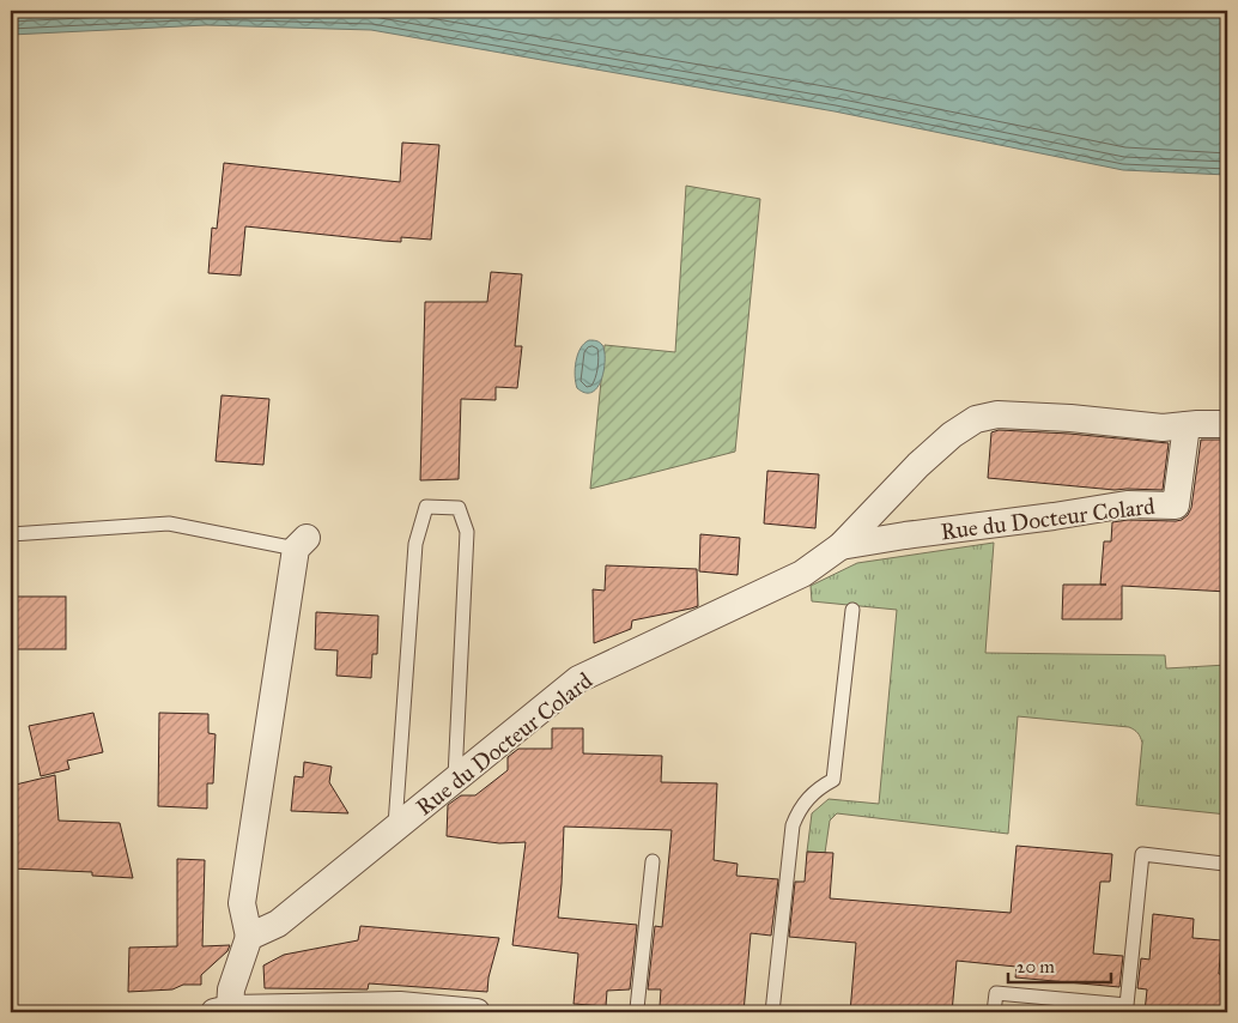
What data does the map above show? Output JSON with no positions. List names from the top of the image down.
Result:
{
  "streets": {
    "street": ["Rue du Docteur Colard"]
  },
  "scale_bar": "20 m"
}
